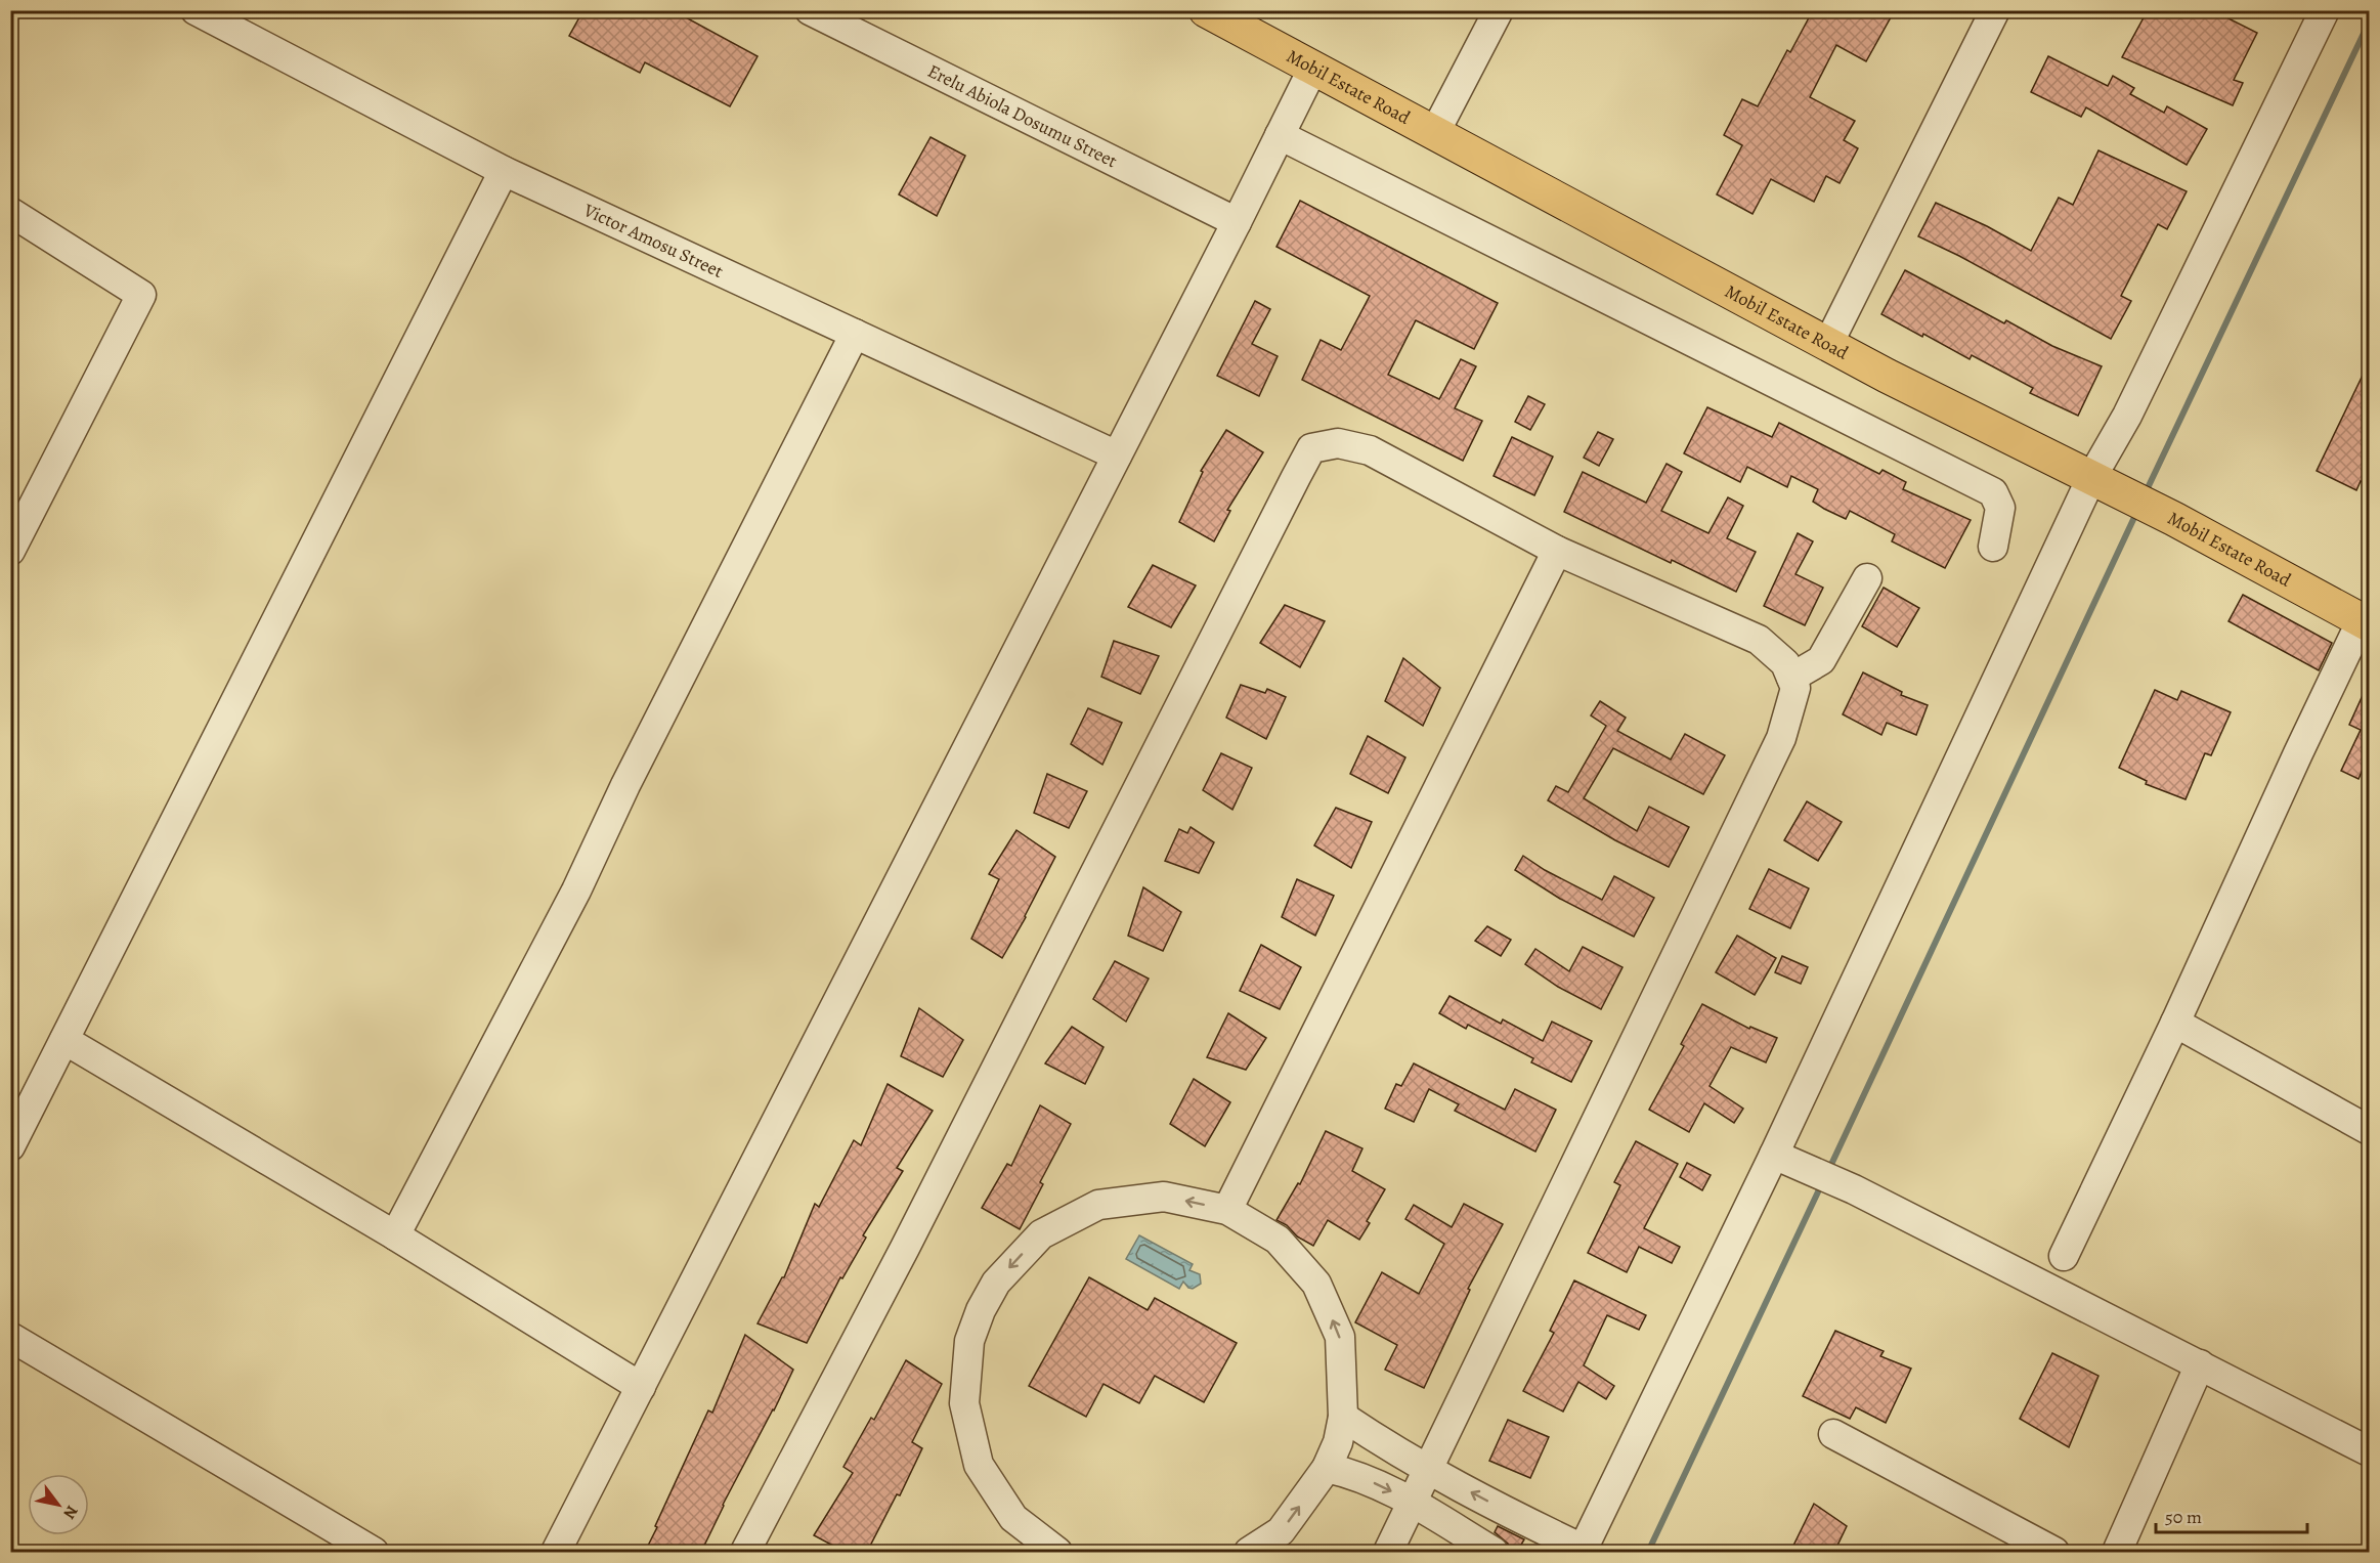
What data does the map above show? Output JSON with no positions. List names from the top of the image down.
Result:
{
  "streets": {
    "main road": ["Mobil Estate Road"],
    "street": ["Erelu Abiola Dosumu Street", "Victor Amosu Street"]
  },
  "scale_bar": "50 m",
  "north": "bottom right"
}
